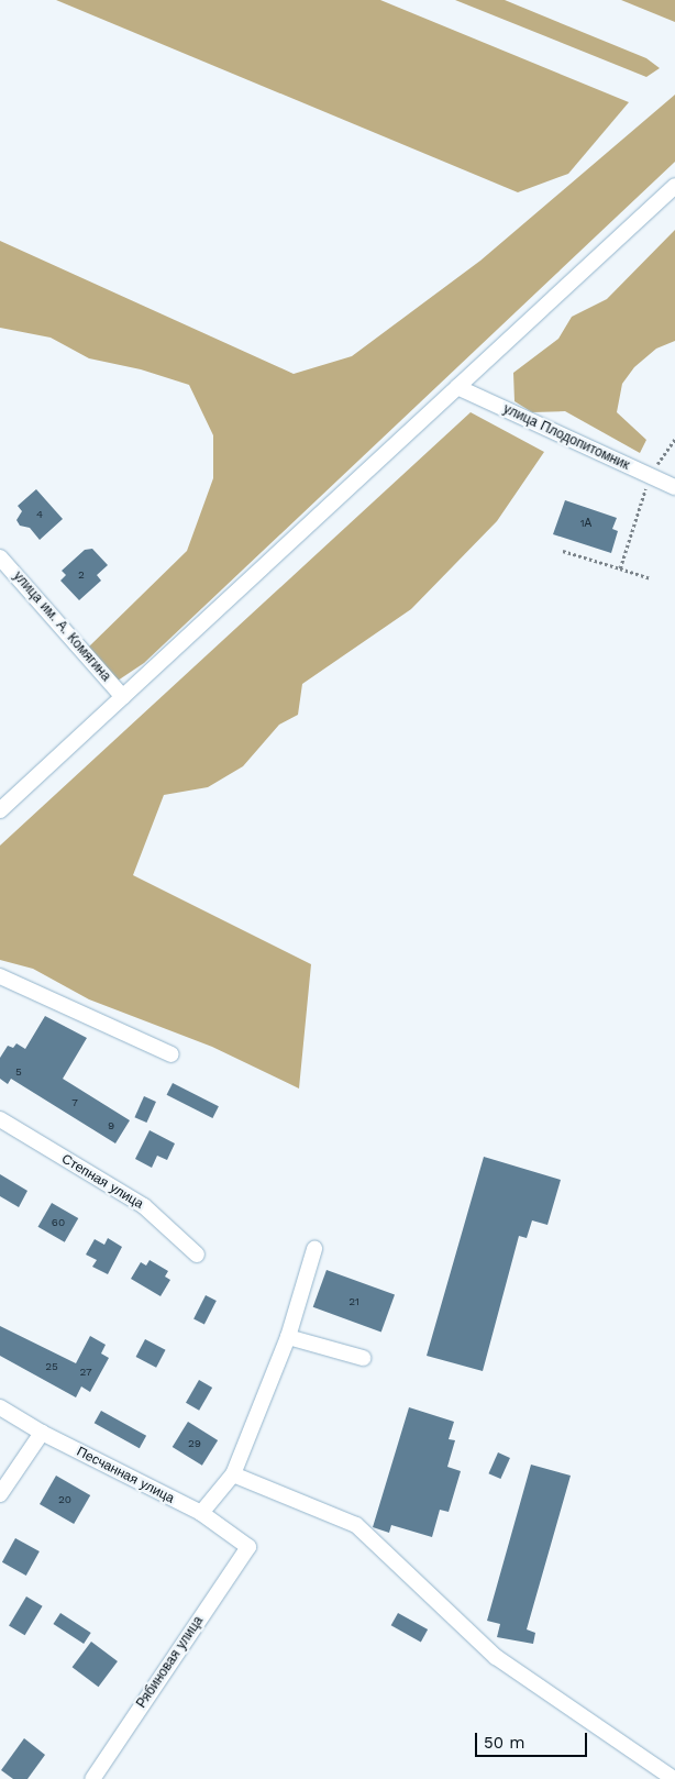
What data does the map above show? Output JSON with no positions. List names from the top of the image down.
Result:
{
  "streets": {
    "street": [
      "улица Плодопитомник",
      "улица им. А. Комягина",
      "Степная улица",
      "Песчанная улица",
      "Рябиновая улица"
    ]
  },
  "crossings": [
    ["Песчанная улица", "Рябиновая улица"]
  ],
  "house_numbers": [
    "4",
    "1А",
    "2",
    "5",
    "7",
    "9",
    "60",
    "21",
    "25",
    "27",
    "29",
    "20"
  ],
  "scale_bar": "50 m"
}
